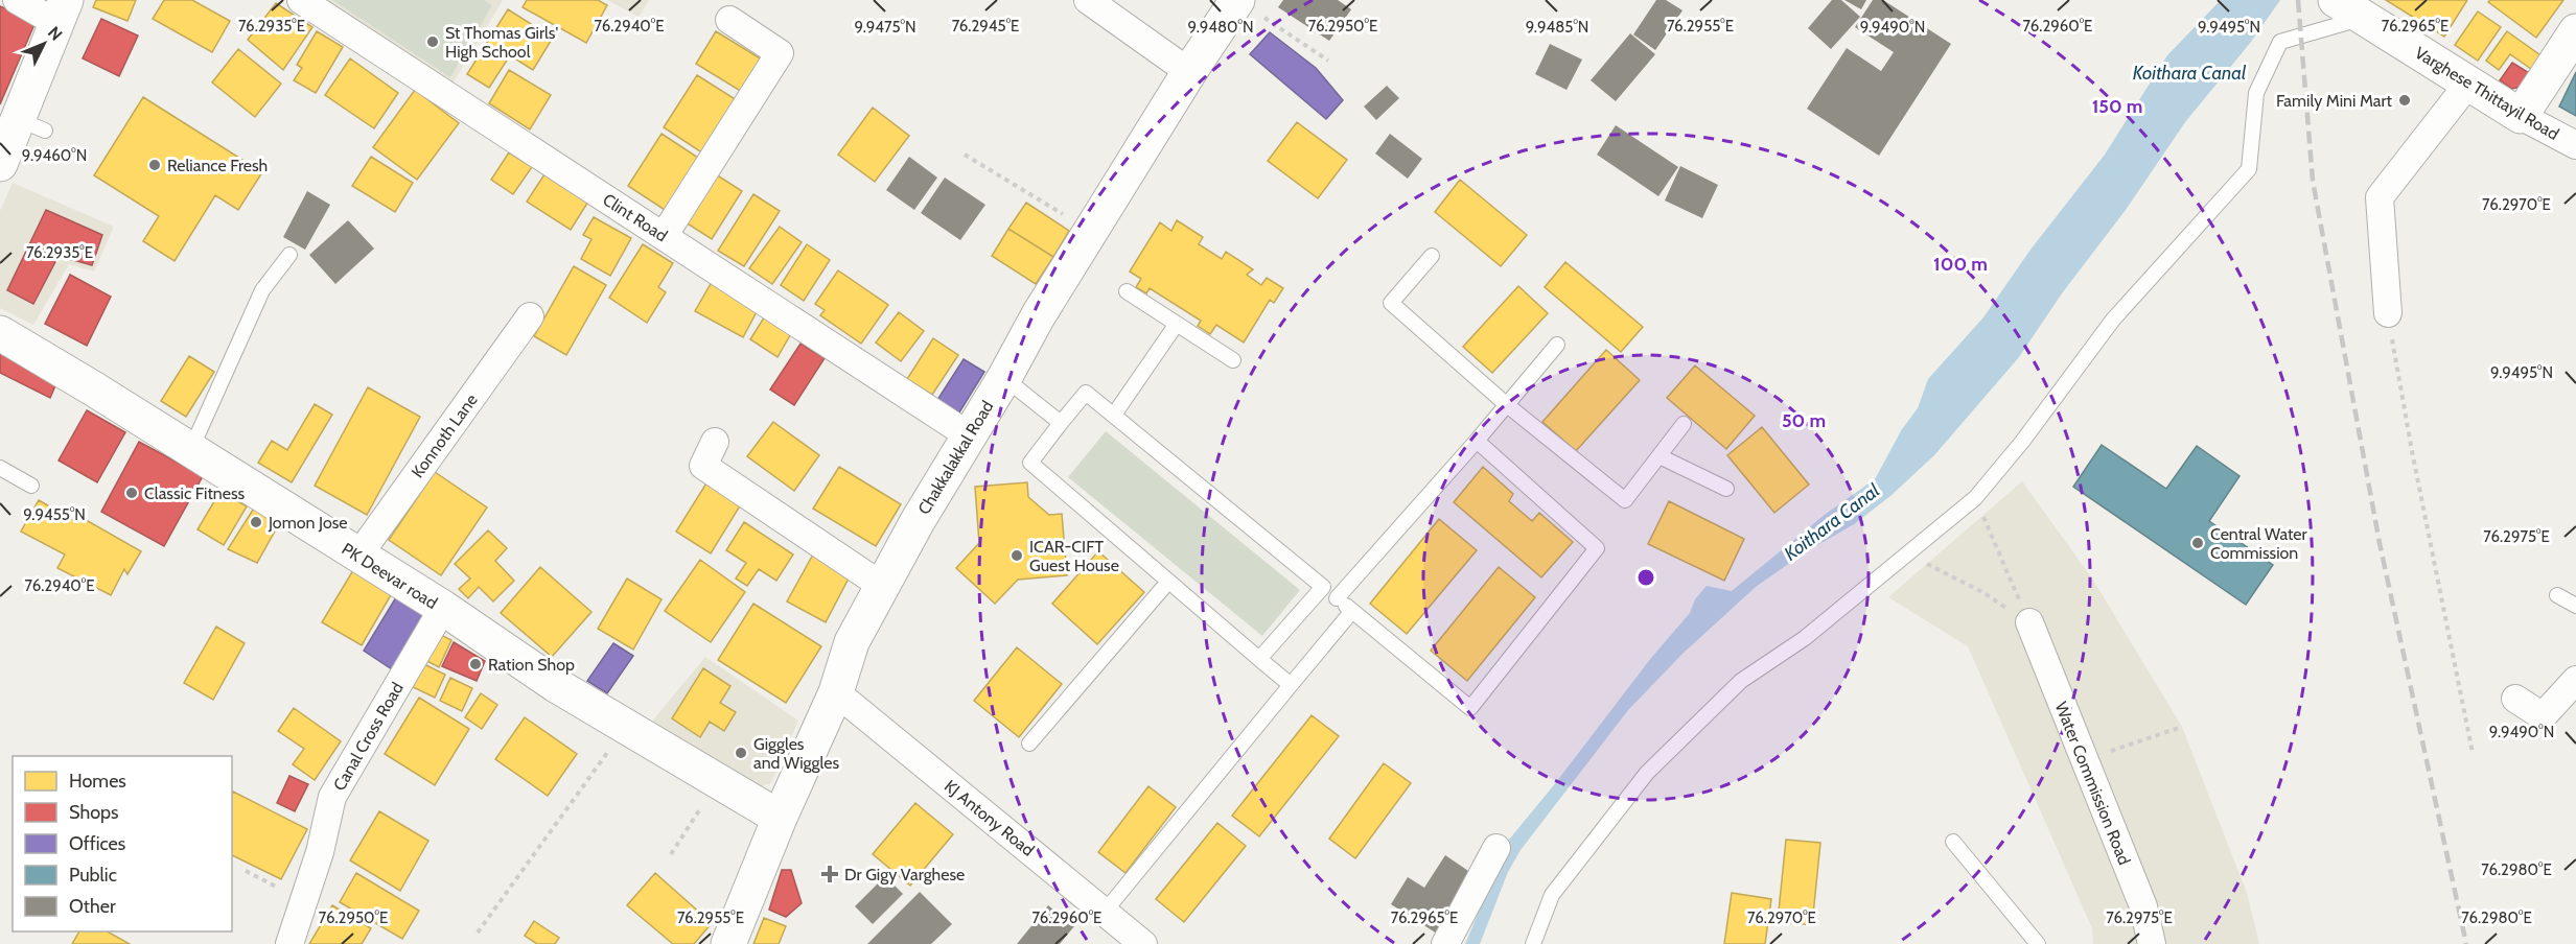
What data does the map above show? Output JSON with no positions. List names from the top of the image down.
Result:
{
  "streets": {
    "street": [
      "Varghese Thittayil Road",
      "Clint Road",
      "Konnoth Lane",
      "Chakkalakkal Road",
      "PK Deevar road",
      "Canal Cross Road",
      "Water Commission Road",
      "KJ Antony Road"
    ]
  },
  "crossings": [
    ["Clint Road", "Chakkalakkal Road"],
    ["Konnoth Lane", "PK Deevar road"],
    ["Chakkalakkal Road", "PK Deevar road"],
    ["Chakkalakkal Road", "KJ Antony Road"],
    ["PK Deevar road", "Canal Cross Road"]
  ],
  "water": ["Koithara Canal"],
  "places": {
    "other": [
      "St Thomas Girls' High School",
      "Family Mini Mart",
      "Reliance Fresh",
      "Classic Fitness",
      "Jomon Jose",
      "Central Water Commission",
      "ICAR-CIFT Guest House",
      "Ration Shop",
      "Giggles and Wiggles"
    ],
    "health": ["Dr Gigy Varghese"]
  },
  "legend": [
    "Homes",
    "Shops",
    "Offices",
    "Public",
    "Other"
  ],
  "north": "top right",
  "coordinates": [
    "76.2935°E",
    "76.2940°E",
    "76.2945°E",
    "76.2950°E",
    "76.2955°E",
    "76.2960°E",
    "76.2965°E",
    "9.9475°N",
    "9.9480°N",
    "9.9485°N",
    "9.9490°N",
    "9.9495°N",
    "9.9460°N",
    "76.2970°E",
    "9.9455°N",
    "76.2975°E",
    "76.2980°E"
  ],
  "rings": ["150 m", "100 m", "50 m"]
}
